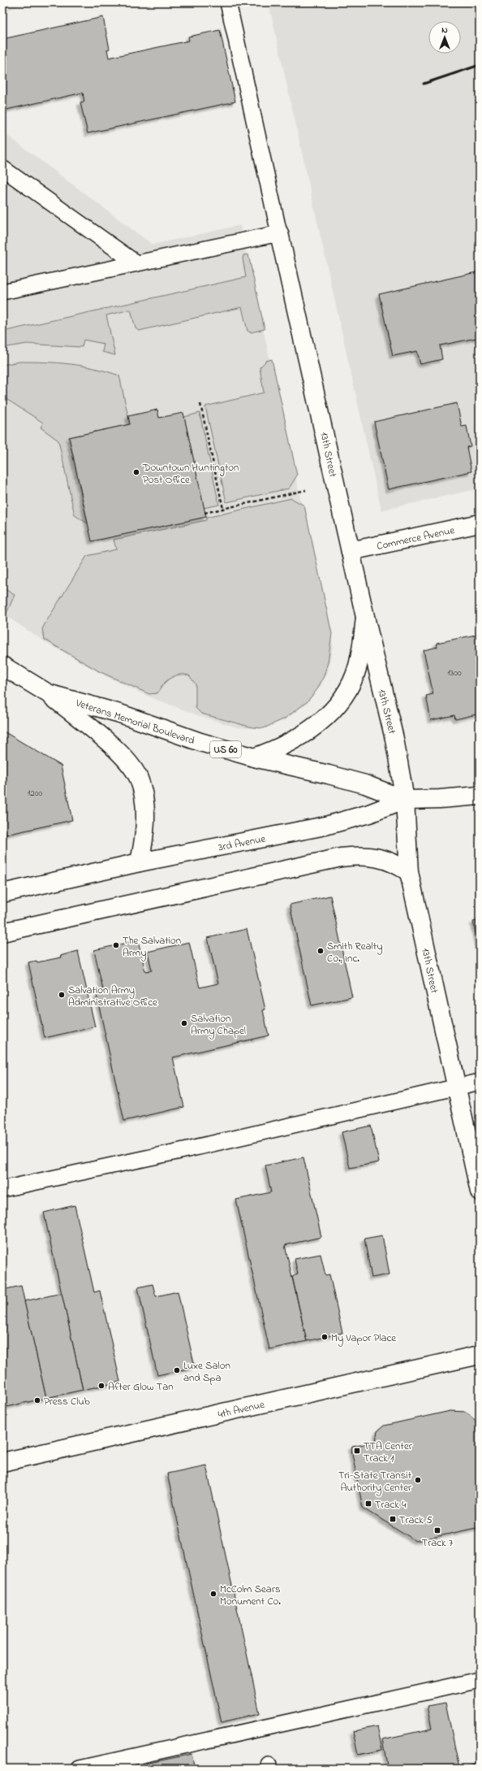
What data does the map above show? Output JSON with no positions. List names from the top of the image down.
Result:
{
  "streets": {
    "street": [
      "13th Street",
      "Commerce Avenue",
      "Veterans Memorial Boulevard",
      "US 60",
      "3rd Avenue",
      "4th Avenue"
    ]
  },
  "crossings": [
    ["13th Street", "Commerce Avenue"],
    ["13th Street", "Veterans Memorial Boulevard"],
    ["13th Street", "3rd Avenue"],
    ["Veterans Memorial Boulevard", "3rd Avenue"]
  ],
  "places": {
    "other": [
      "Downtown Huntington Post Office",
      "The Salvation Army",
      "Smith Realty Co., Inc.",
      "Salvation Army Administrative Office",
      "Salvation Army Chapel",
      "My Vapor Place",
      "Luxe Salon and Spa",
      "After Glow Tan",
      "Press Club",
      "Tri-State Transit Authority Center",
      "McColm Sears Monument Co."
    ],
    "transit": [
      "TTA Center Track 1",
      "Track 4",
      "Track 5",
      "Track 7"
    ]
  },
  "house_numbers": ["1300", "1200"],
  "north": "top"
}
